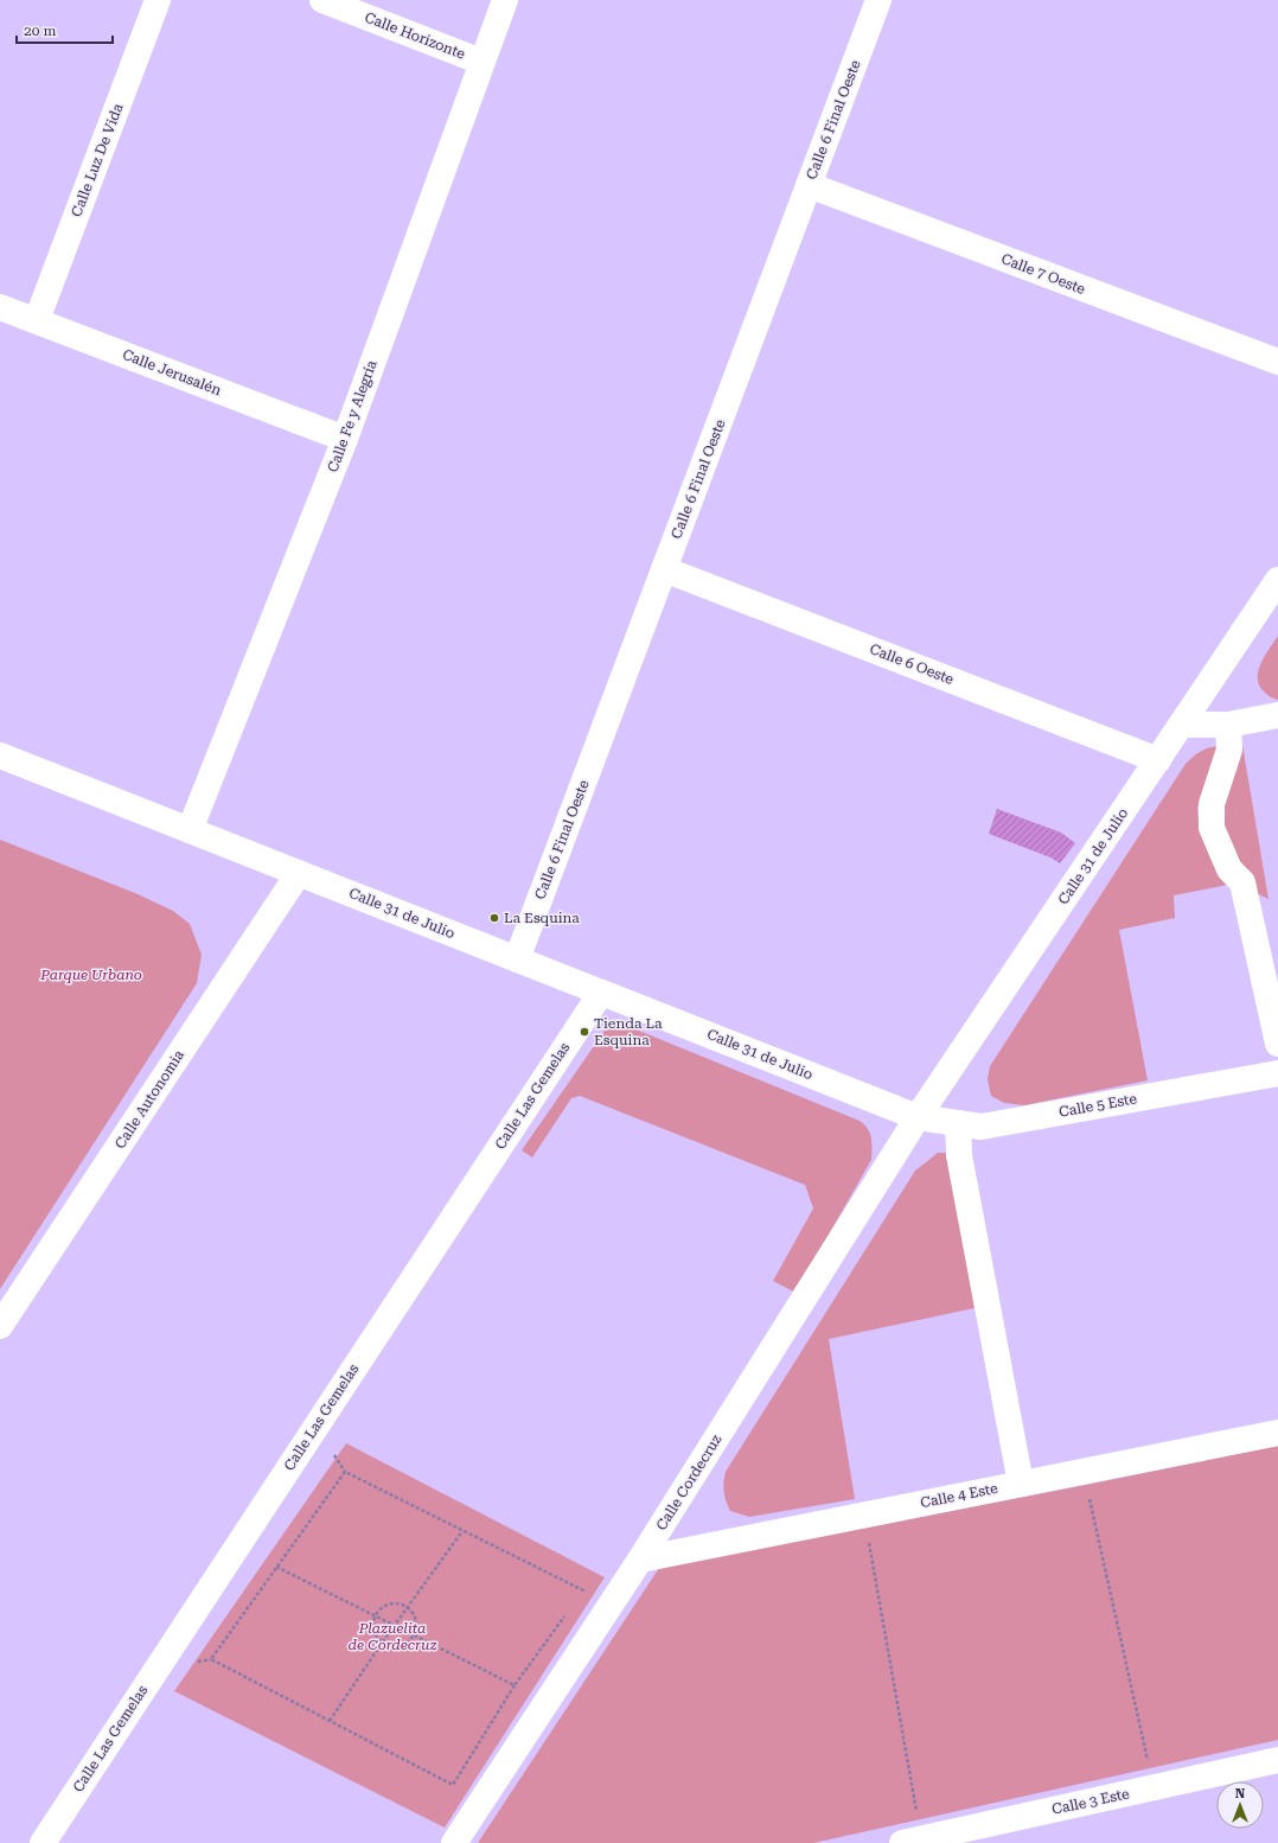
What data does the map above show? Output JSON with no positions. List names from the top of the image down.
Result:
{
  "streets": {
    "street": [
      "Calle Horizonte",
      "Calle 6 Final Oeste",
      "Calle Luz De Vida",
      "Calle 7 Oeste",
      "Calle Jerusalén",
      "Calle Fe y Alegría",
      "Calle 6 Oeste",
      "Calle 31 de Julio",
      "Calle Las Gemelas",
      "Calle Autonomia",
      "Calle 5 Este",
      "Calle Cordecruz",
      "Calle 4 Este",
      "Calle 3 Este"
    ]
  },
  "crossings": [
    ["Calle Horizonte", "Calle Fe y Alegría"],
    ["Calle 6 Final Oeste", "Calle 7 Oeste"],
    ["Calle 6 Final Oeste", "Calle 6 Oeste"],
    ["Calle 6 Final Oeste", "Calle 31 de Julio"],
    ["Calle Luz De Vida", "Calle Jerusalén"],
    ["Calle Jerusalén", "Calle Fe y Alegría"],
    ["Calle Fe y Alegría", "Calle 31 de Julio"],
    ["Calle 6 Oeste", "Calle 31 de Julio"],
    ["Calle 31 de Julio", "Calle Las Gemelas"],
    ["Calle 31 de Julio", "Calle Autonomia"],
    ["Calle 31 de Julio", "Calle 5 Este"],
    ["Calle 31 de Julio", "Calle Cordecruz"],
    ["Calle 5 Este", "Calle Cordecruz"],
    ["Calle Cordecruz", "Calle 4 Este"]
  ],
  "parks": ["Parque Urbano", "Plazuelita de Cordecruz"],
  "places": ["La Esquina", "Tienda La Esquina"],
  "scale_bar": "20 m",
  "north": "top"
}
